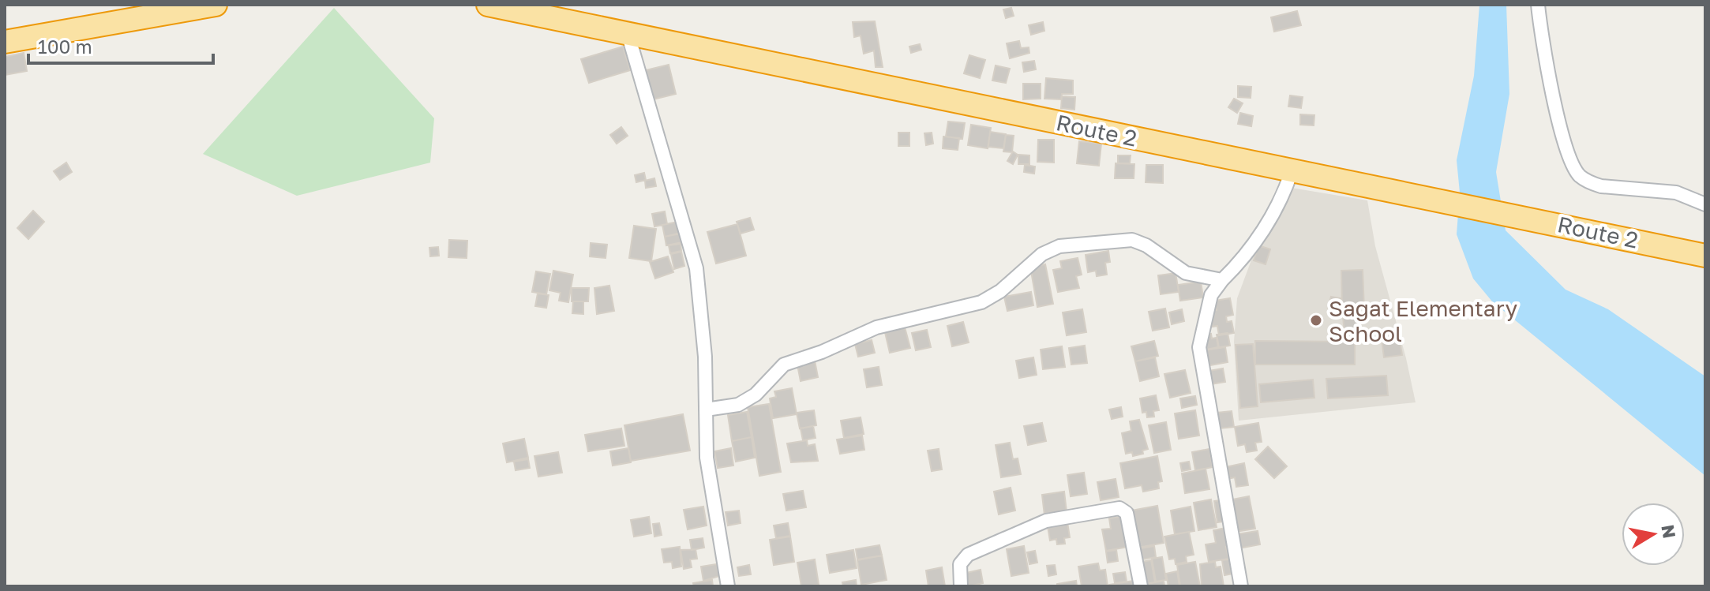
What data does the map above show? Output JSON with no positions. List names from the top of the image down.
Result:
{
  "streets": {
    "highway": ["Route 2"]
  },
  "places": ["Sagat Elementary School"],
  "scale_bar": "100 m",
  "north": "right"
}
